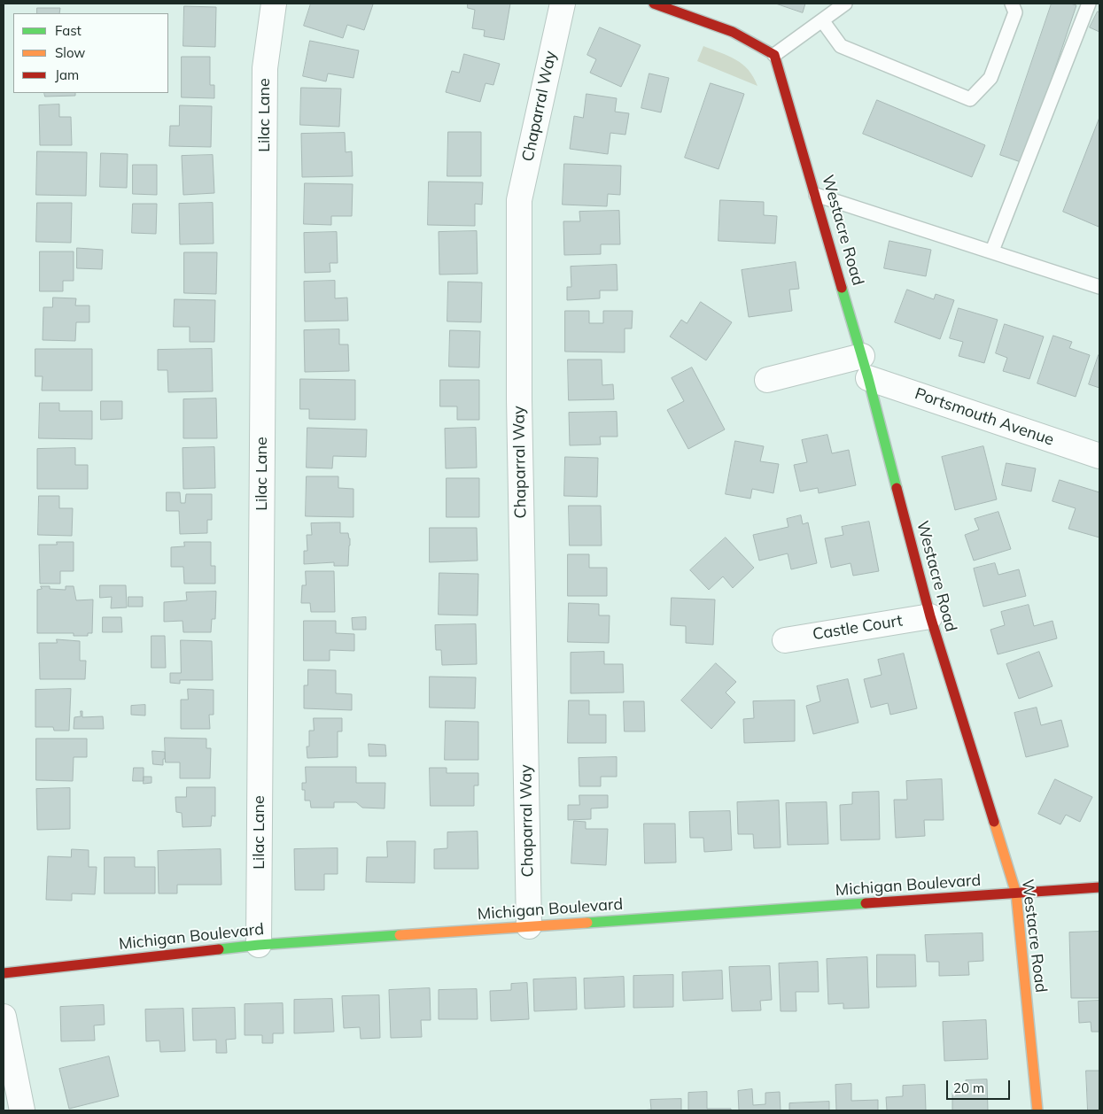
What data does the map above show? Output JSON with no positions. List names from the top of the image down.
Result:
{
  "streets": {
    "street": [
      "Chaparral Way",
      "Lilac Lane",
      "Westacre Road",
      "Portsmouth Avenue",
      "Castle Court",
      "Michigan Boulevard"
    ]
  },
  "crossings": [
    ["Chaparral Way", "Michigan Boulevard"],
    ["Lilac Lane", "Michigan Boulevard"],
    ["Westacre Road", "Portsmouth Avenue"],
    ["Westacre Road", "Castle Court"],
    ["Westacre Road", "Michigan Boulevard"]
  ],
  "legend": ["Fast", "Slow", "Jam"],
  "scale_bar": "20 m"
}
